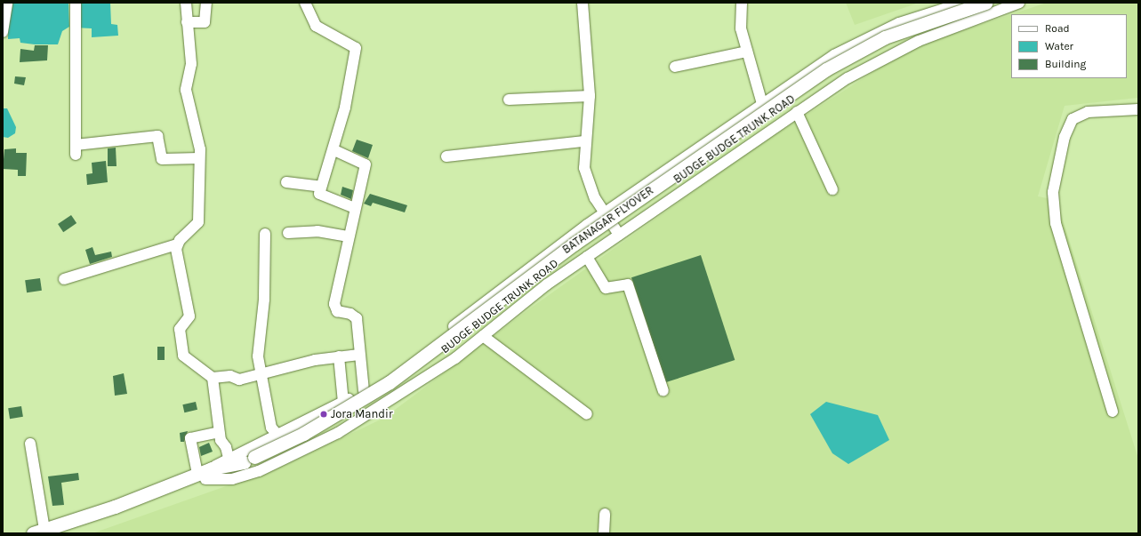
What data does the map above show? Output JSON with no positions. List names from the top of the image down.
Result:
{
  "streets": {
    "main road": ["BATANAGAR FLYOVER"],
    "street": ["BUDGE BUDGE TRUNK ROAD"]
  },
  "crossings": [
    ["BUDGE BUDGE TRUNK ROAD", "BATANAGAR FLYOVER"]
  ],
  "places": ["Jora Mandir"],
  "legend": ["Road", "Water", "Building"]
}
